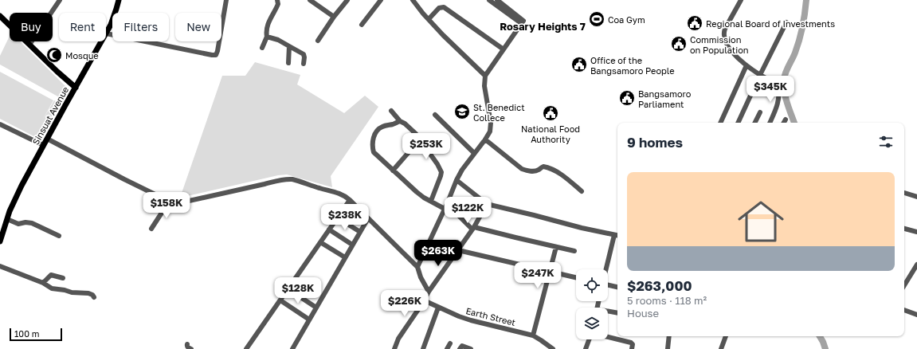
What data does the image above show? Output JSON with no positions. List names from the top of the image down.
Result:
{
  "streets": {
    "main road": ["Sinsuat Avenue"],
    "street": ["Earth Street"]
  },
  "districts": ["Rosary Heights 7"],
  "places": {
    "sports": ["Coa Gym"],
    "public building": [
      "Regional Board of Investments",
      "Commission on Population",
      "Office of the Bangsamoro People",
      "Bangsamoro Parliament",
      "National Food Authority"
    ],
    "mosque": ["Mosque"],
    "school or university": ["St. Benedict Collece"]
  },
  "scale_bar": "100 m",
  "page": {
    "chip": [
      "Buy",
      "Rent",
      "Filters",
      "New"
    ],
    "price": [
      "$345K",
      "$253K",
      "$158K",
      "$122K",
      "$238K",
      "$263K",
      "$247K",
      "$128K",
      "$226K"
    ],
    "heading": "9 homes",
    "list": [
      {
        "name": "$263,000",
        "note": "5 rooms · 118 m² · House"
      }
    ],
    "scale": "100 m"
  }
}
